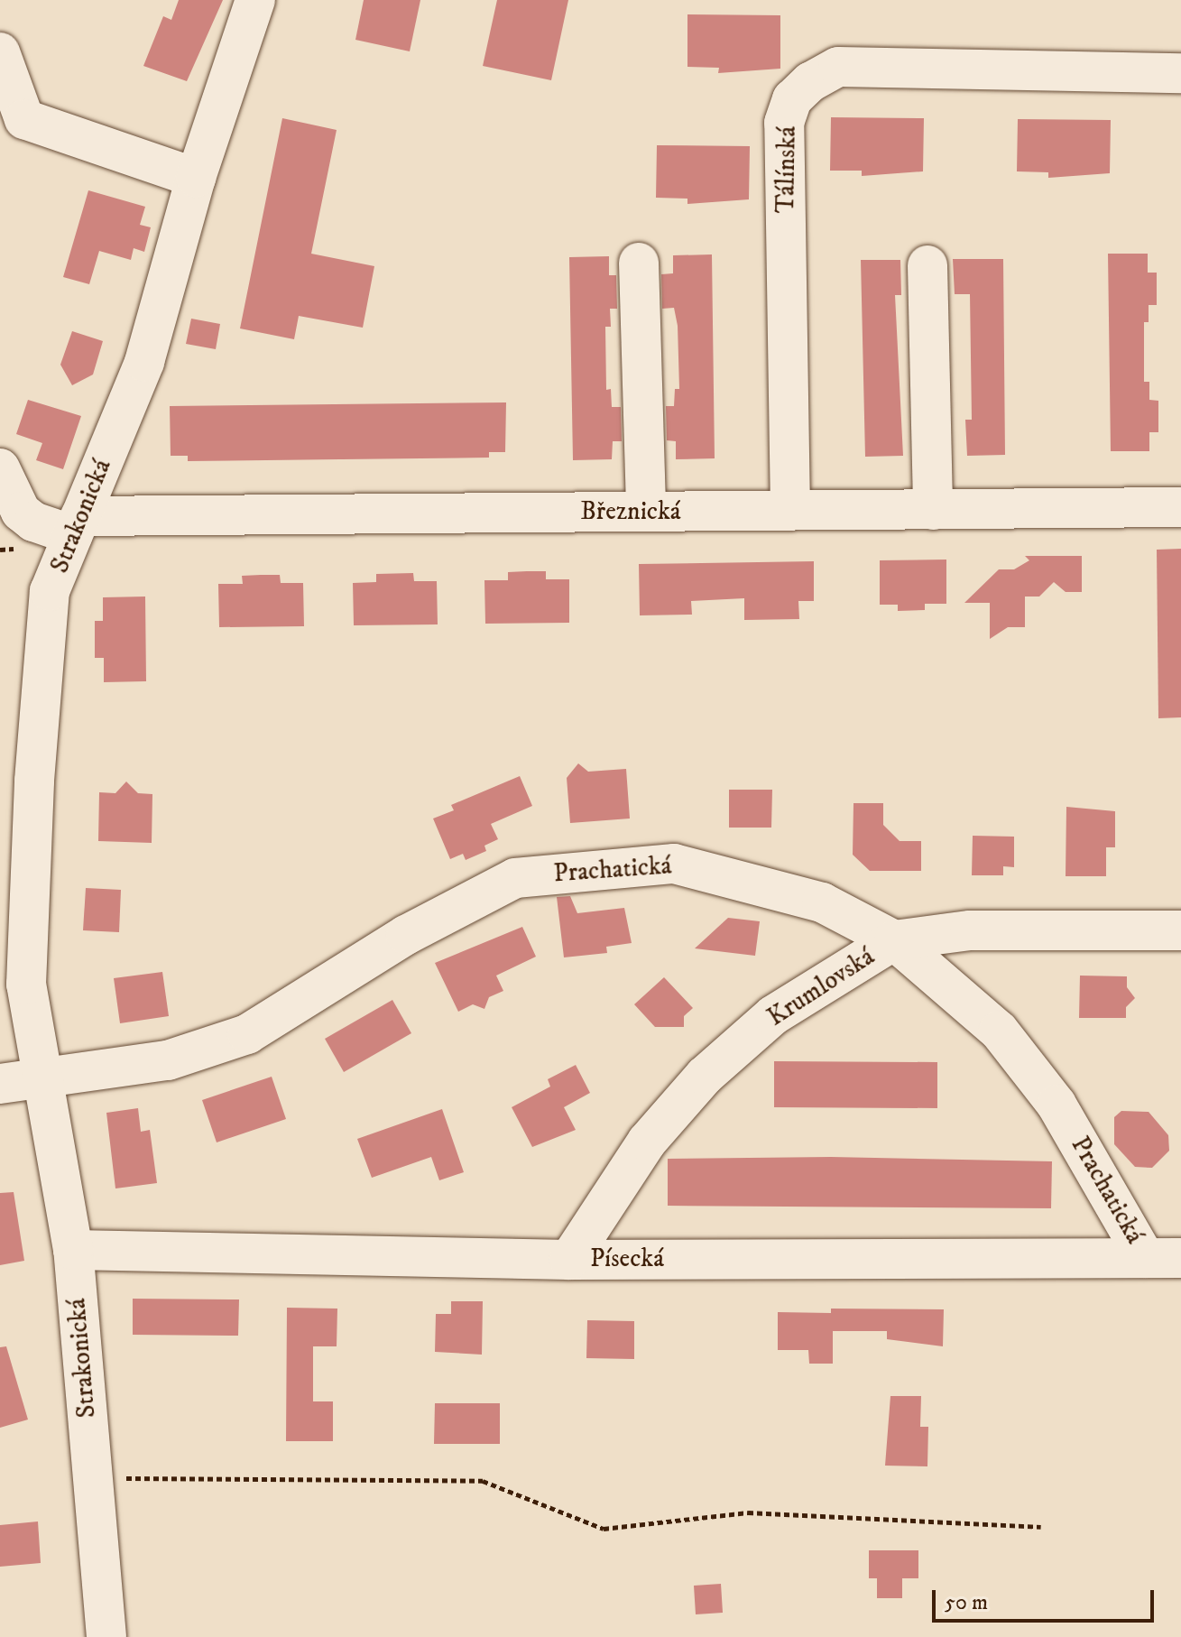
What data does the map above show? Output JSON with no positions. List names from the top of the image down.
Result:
{
  "streets": {
    "street": [
      "Tálínská",
      "Březnická",
      "Strakonická",
      "Prachatická",
      "Krumlovská",
      "Písecká"
    ]
  },
  "crossings": [
    ["Tálínská", "Březnická"],
    ["Březnická", "Strakonická"],
    ["Strakonická", "Prachatická"],
    ["Strakonická", "Písecká"],
    ["Prachatická", "Krumlovská"],
    ["Prachatická", "Písecká"],
    ["Krumlovská", "Písecká"]
  ],
  "scale_bar": "50 m"
}
